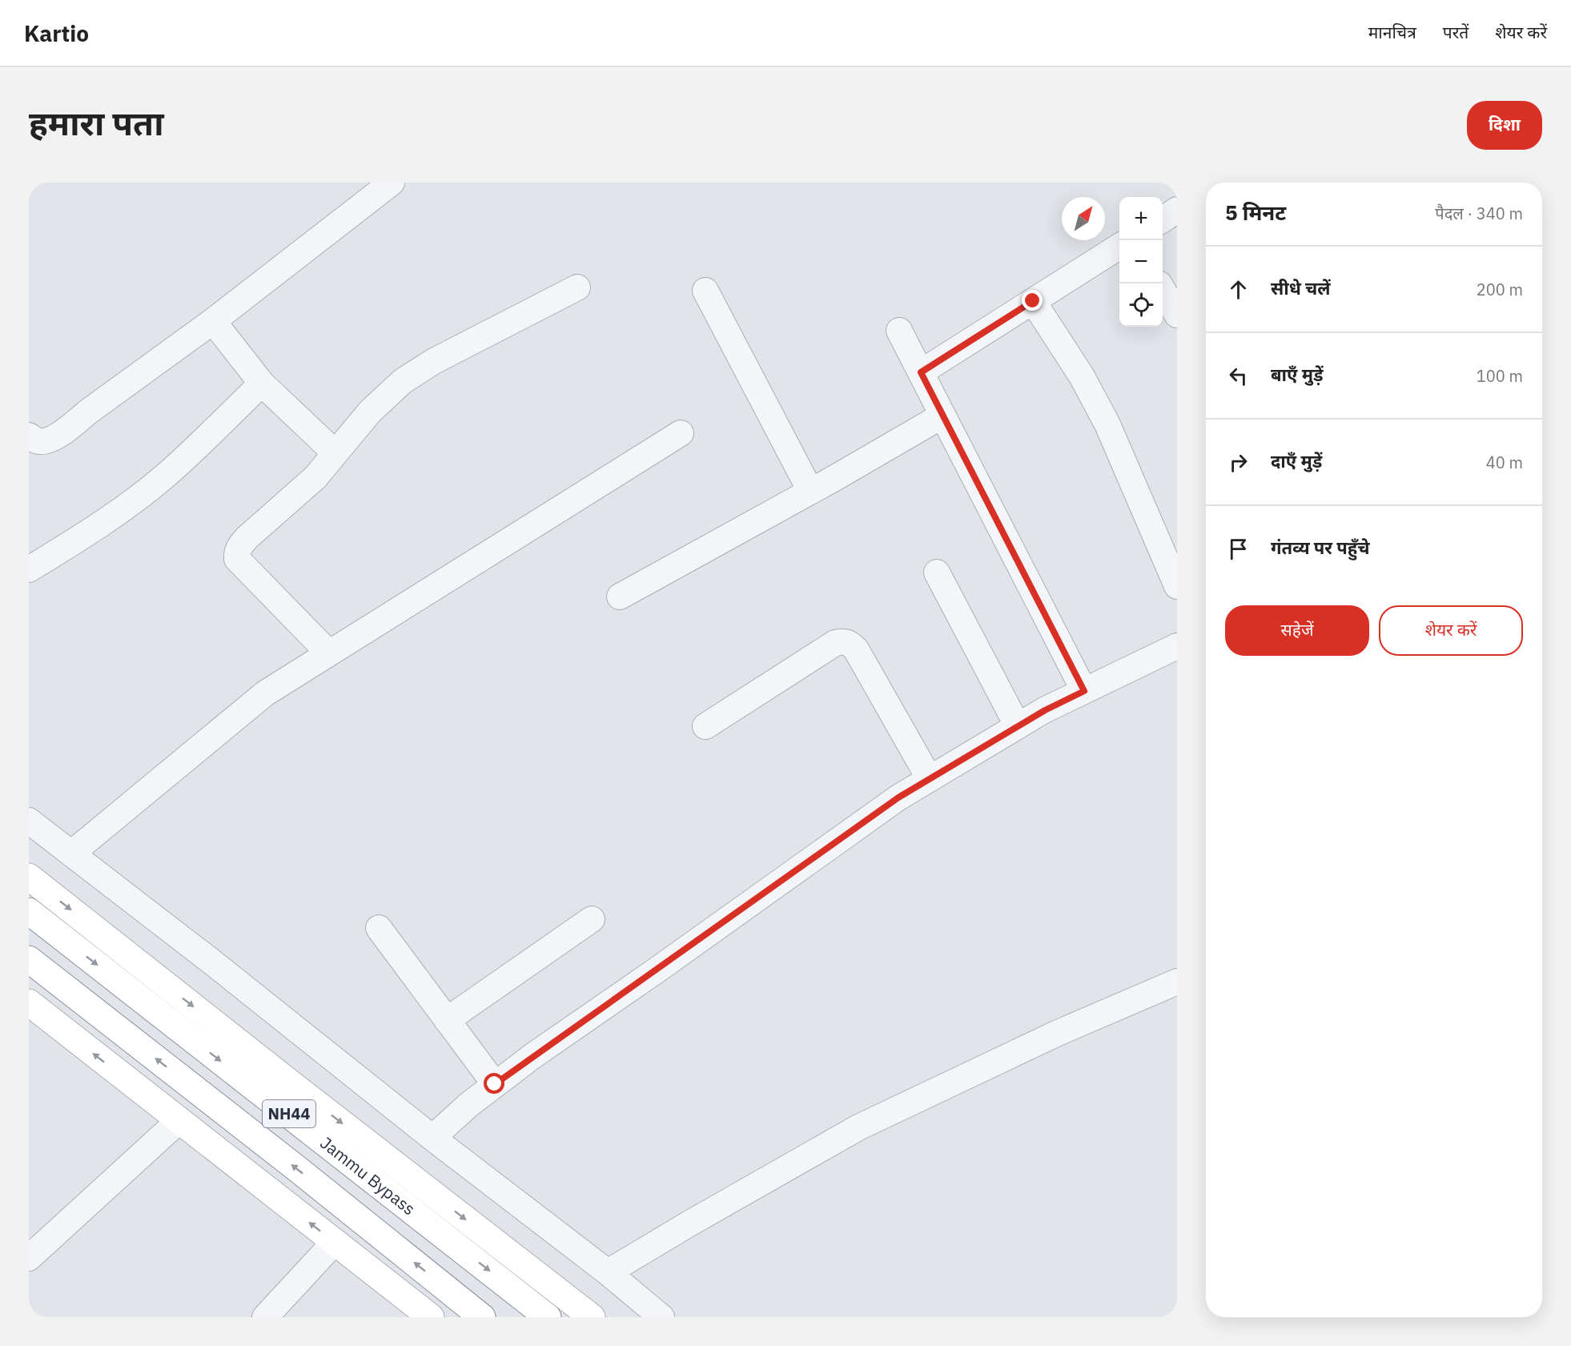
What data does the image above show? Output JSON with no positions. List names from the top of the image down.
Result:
{
  "streets": {
    "main road": ["NH44", "Jammu Bypass"]
  },
  "north": "top right",
  "page": {
    "header": "Kartio",
    "nav": ["मानचित्र", "परतें", "शेयर करें"],
    "title": "हमारा पता",
    "buttons": [
      "दिशा",
      ["सहेजें", "शेयर करें"]
    ],
    "heading": ["5 मिनट", "पैदल · 340 m"],
    "map_buttons": ["+", "−"],
    "list": [
      ["सीधे चलें", "200 m"],
      ["बाएँ मुड़ें", "100 m"],
      ["दाएँ मुड़ें", "40 m"],
      "गंतव्य पर पहुँचे"
    ]
  }
}
